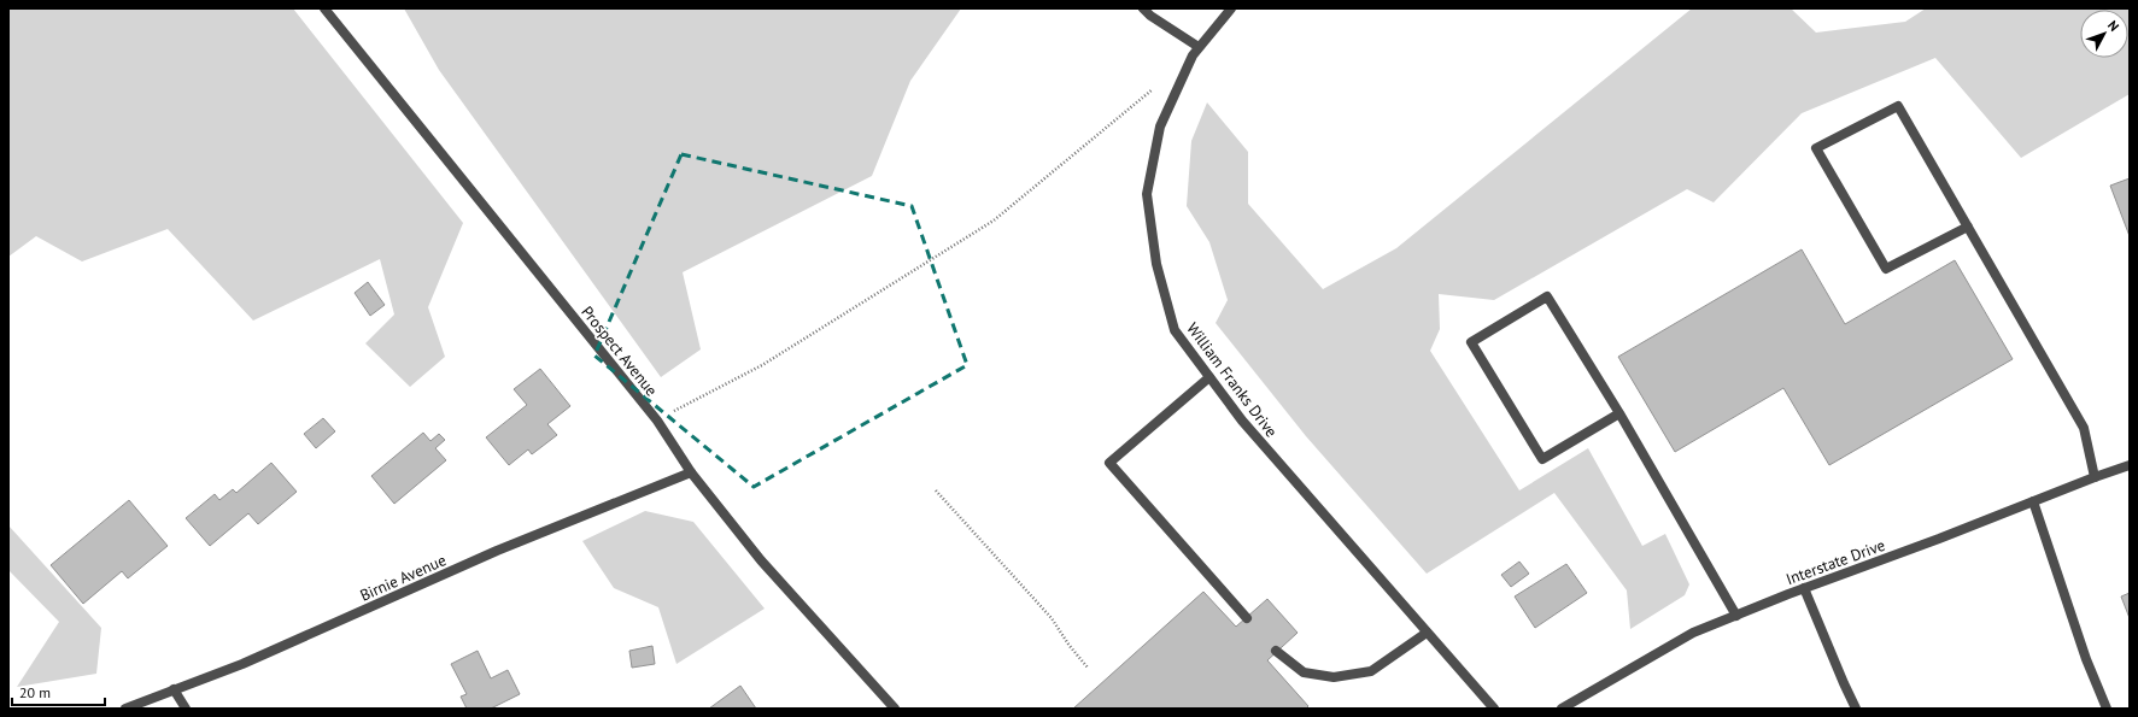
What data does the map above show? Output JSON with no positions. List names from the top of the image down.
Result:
{
  "streets": {
    "street": [
      "Prospect Avenue",
      "William Franks Drive",
      "Interstate Drive",
      "Birnie Avenue"
    ]
  },
  "crossings": [
    ["Prospect Avenue", "Birnie Avenue"]
  ],
  "scale_bar": "20 m",
  "north": "top right"
}
